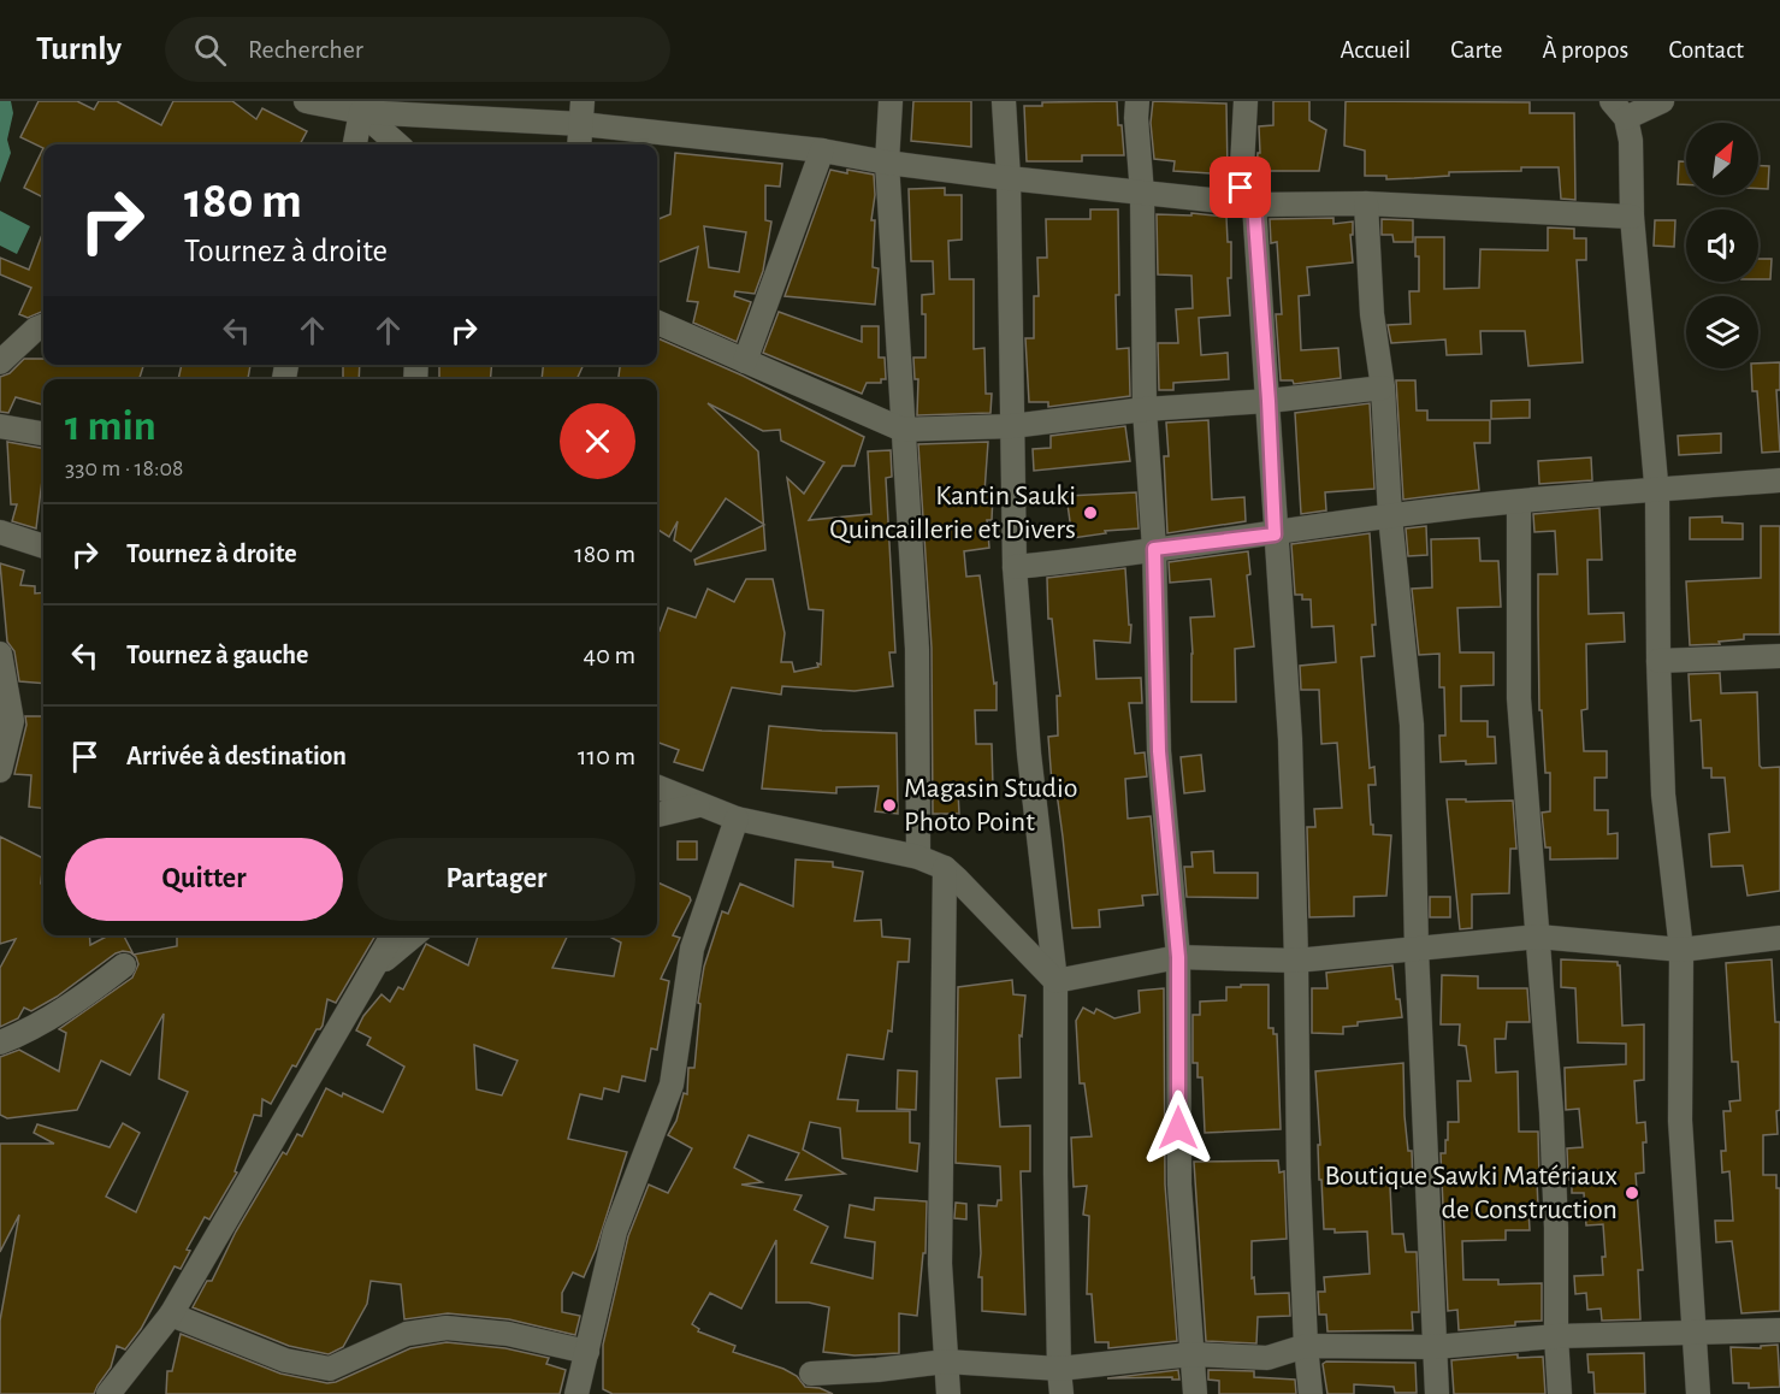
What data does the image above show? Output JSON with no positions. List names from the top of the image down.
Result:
{
  "places": ["Kantin Sauki Quincaillerie et Divers", "Magasin Studio Photo Point", "Boutique Sawki Matériaux de Construction"],
  "north": "top right",
  "page": {
    "header": "Turnly",
    "search": "Rechercher",
    "nav": [
      "Accueil",
      "Carte",
      "À propos",
      "Contact"
    ],
    "turn": ["180 m", "Tournez à droite"],
    "heading": ["1 min", "330 m · 18:08"],
    "list": [
      {
        "name": "Tournez à droite",
        "value": "180 m"
      },
      {
        "name": "Tournez à gauche",
        "value": "40 m"
      },
      {
        "name": "Arrivée à destination",
        "value": "110 m"
      }
    ],
    "buttons": ["Quitter", "Partager"]
  }
}
